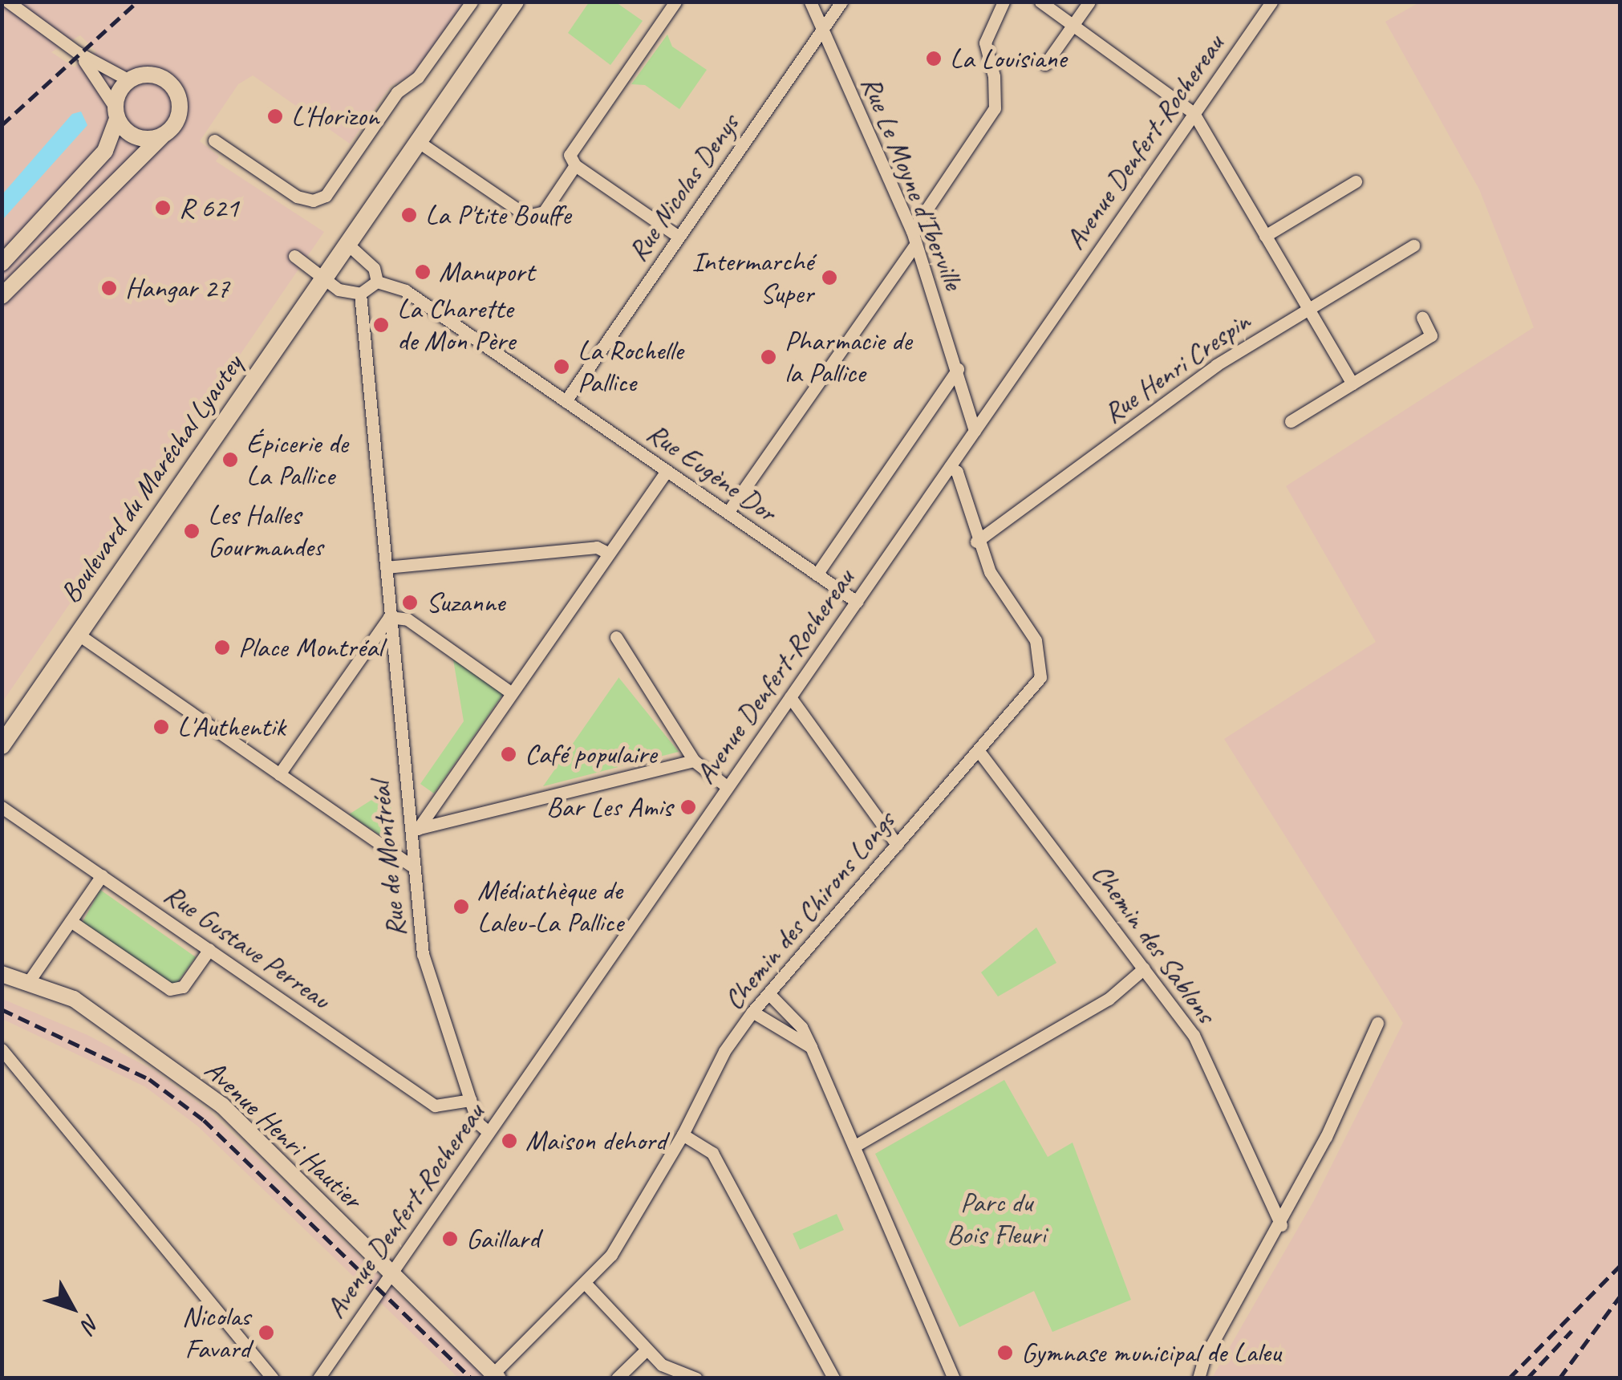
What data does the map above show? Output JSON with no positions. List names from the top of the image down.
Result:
{
  "streets": {
    "main road": ["Boulevard du Maréchal Lyautey"],
    "street": [
      "Avenue Denfert-Rochereau",
      "Rue Le Moyne d'Iberville",
      "Rue Nicolas Denys",
      "Rue Henri Crespin",
      "Rue Eugène Dor",
      "Rue de Montréal",
      "Chemin des Chirons Longs",
      "Chemin des Sablons",
      "Rue Gustave Perreau",
      "Avenue Henri Hautier"
    ]
  },
  "crossings": [
    ["Avenue Denfert-Rochereau", "Rue Le Moyne d'Iberville"],
    ["Avenue Denfert-Rochereau", "Rue Eugène Dor"],
    ["Avenue Denfert-Rochereau", "Rue de Montréal"],
    ["Avenue Denfert-Rochereau", "Chemin des Chirons Longs"],
    ["Avenue Denfert-Rochereau", "Avenue Henri Hautier"],
    ["Rue Le Moyne d'Iberville", "Rue Nicolas Denys"],
    ["Rue Nicolas Denys", "Rue Eugène Dor"],
    ["Rue Henri Crespin", "Chemin des Chirons Longs"],
    ["Rue de Montréal", "Rue Gustave Perreau"],
    ["Chemin des Chirons Longs", "Chemin des Sablons"],
    ["Chemin des Chirons Longs", "Avenue Henri Hautier"]
  ],
  "parks": ["Parc du Bois Fleuri"],
  "places": [
    "La Louisiane",
    "L'Horizon",
    "R 621",
    "La P'tite Bouffe",
    "Manuport",
    "Intermarché Super",
    "Hangar 27",
    "La Charette de Mon Père",
    "Pharmacie de la Pallice",
    "La Rochelle Pallice",
    "Épicerie de La Pallice",
    "Les Halles Gourmandes",
    "Suzanne",
    "Place Montréal",
    "L'Authentik",
    "Café populaire",
    "Bar Les Amis",
    "Médiathèque de Laleu-La Pallice",
    "Maison dehord",
    "Gaillard",
    "Nicolas Favard",
    "Gymnase municipal de Laleu"
  ],
  "north": "bottom right"
}
